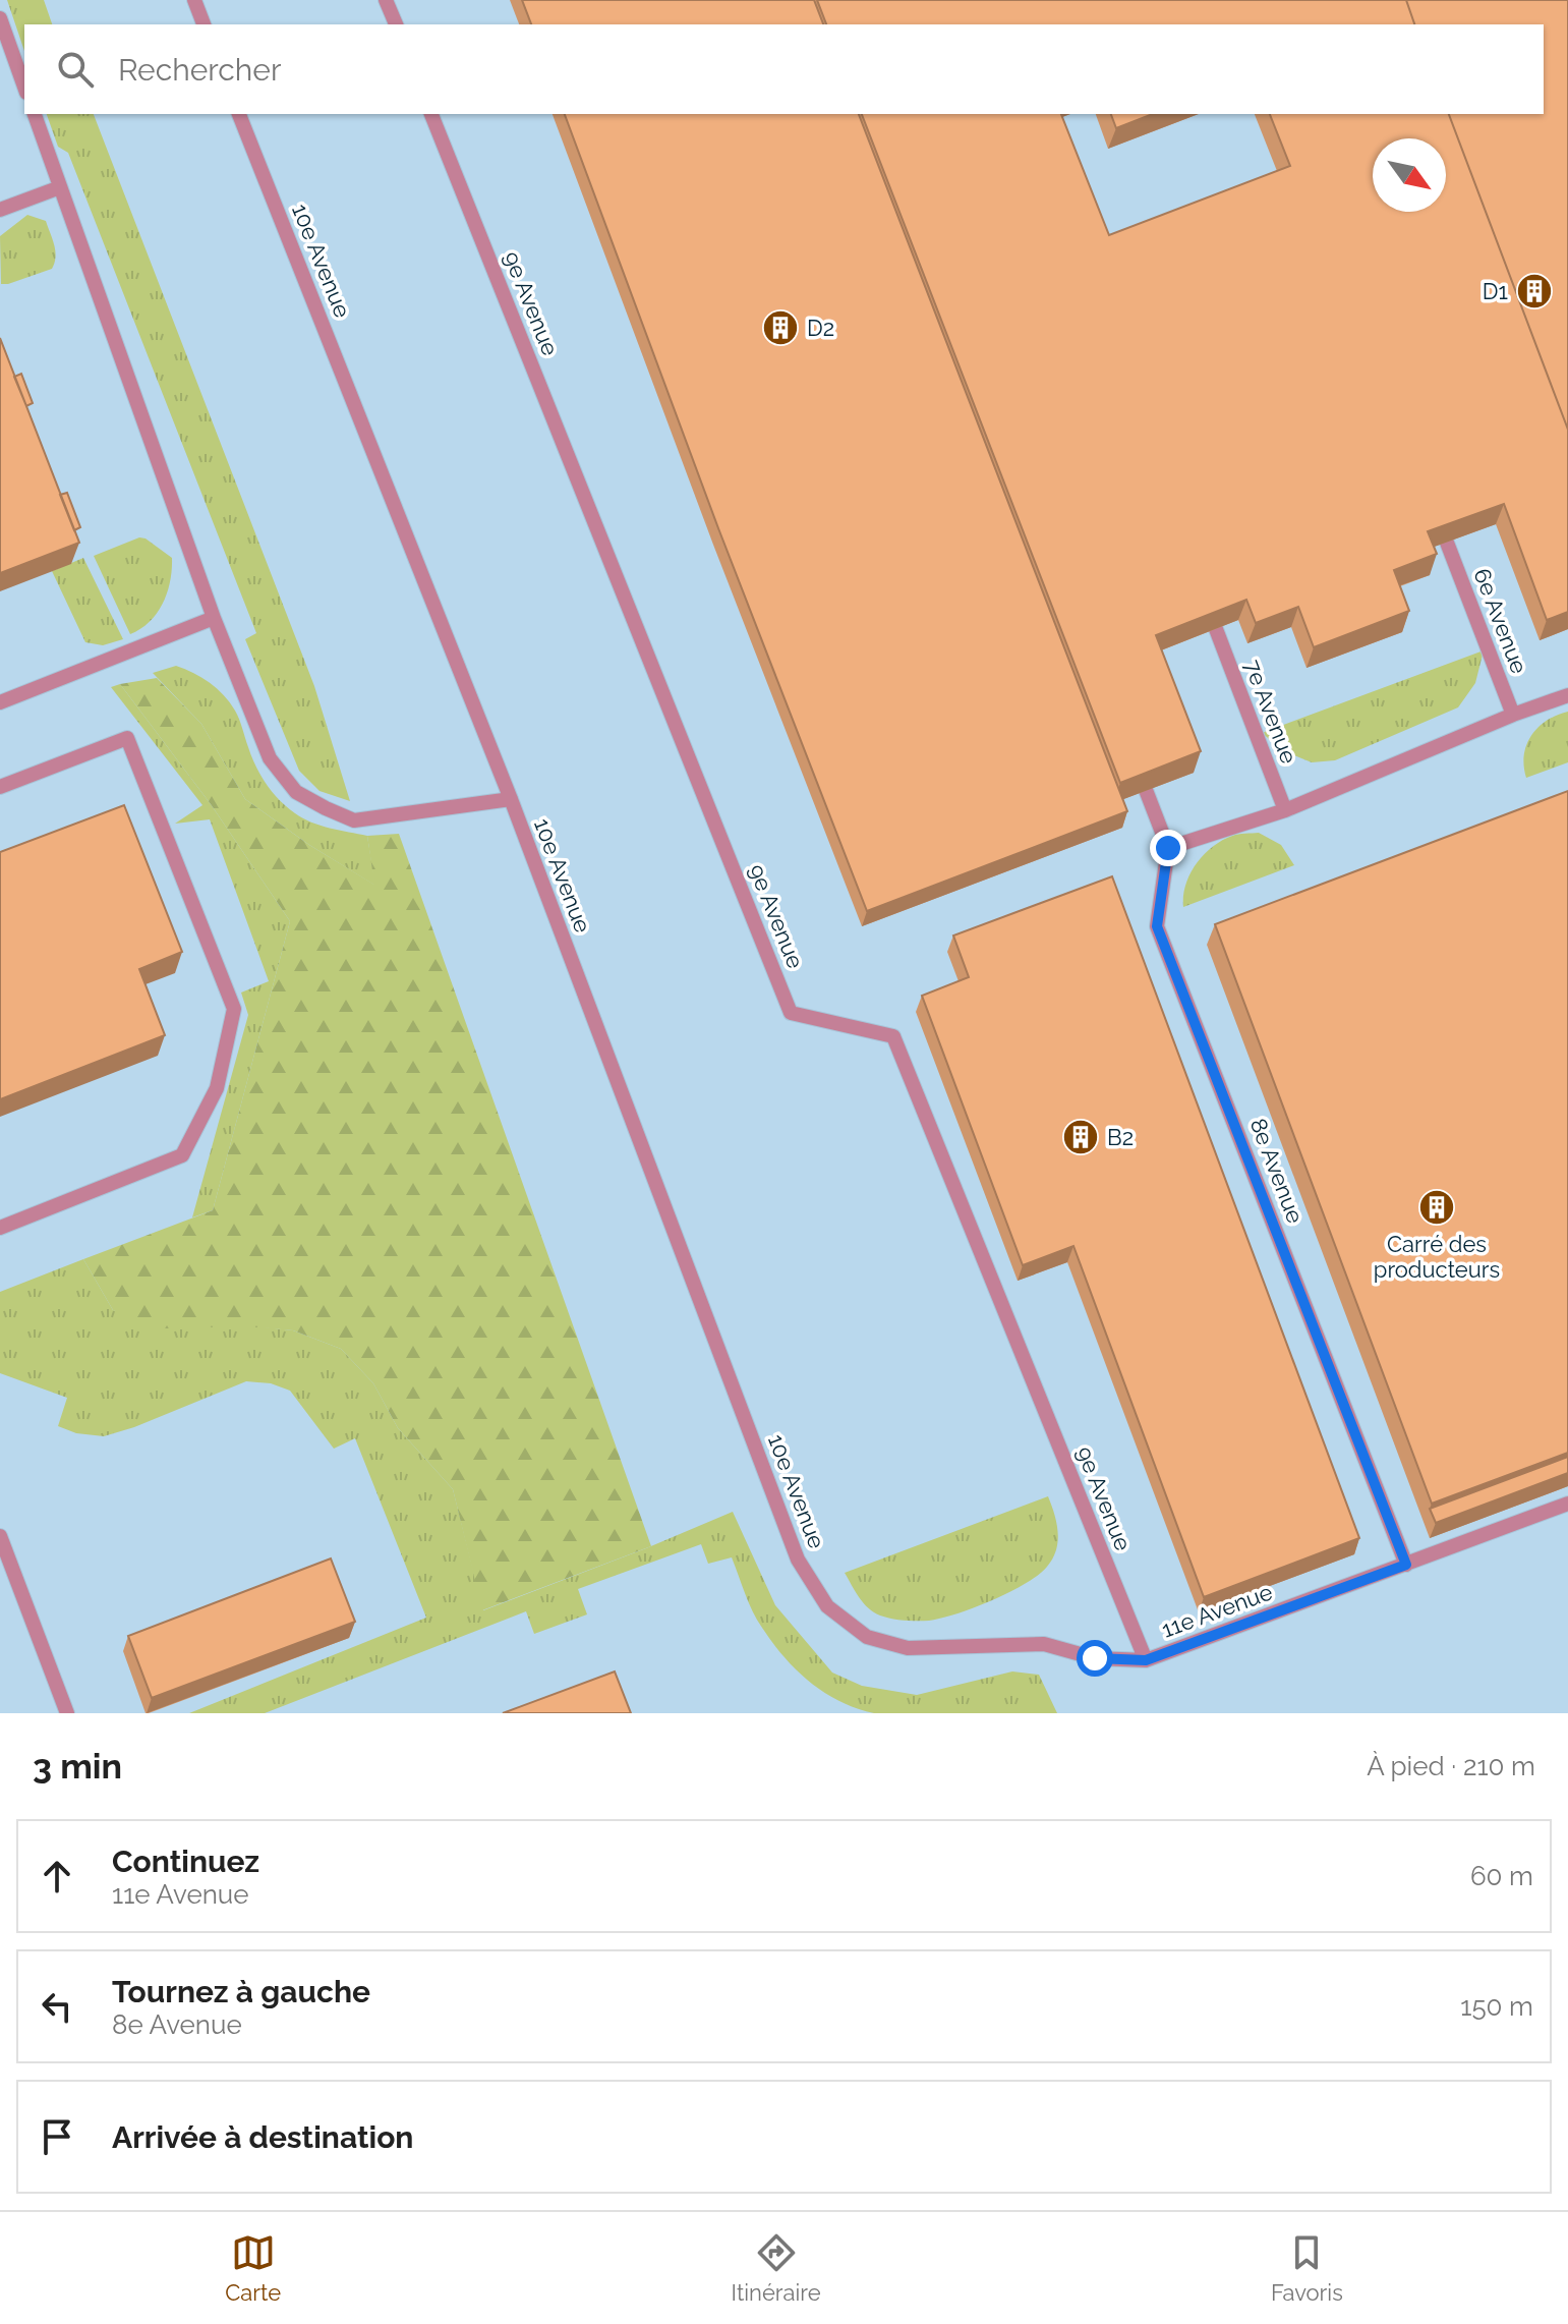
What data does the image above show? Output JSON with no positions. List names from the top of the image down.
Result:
{
  "streets": {
    "lane": [
      "10e Avenue",
      "9e Avenue",
      "6e Avenue",
      "7e Avenue",
      "8e Avenue",
      "11e Avenue"
    ]
  },
  "crossings": [
    ["10e Avenue", "11e Avenue"],
    ["9e Avenue", "11e Avenue"],
    ["8e Avenue", "11e Avenue"]
  ],
  "places": {
    "building": [
      "D1",
      "D2",
      "B2",
      "Carré des producteurs"
    ]
  },
  "north": "bottom right",
  "page": {
    "search": "Rechercher",
    "heading": ["3 min", "À pied · 210 m"],
    "list": [
      ["Continuez", "11e Avenue", "60 m"],
      ["Tournez à gauche", "8e Avenue", "150 m"],
      "Arrivée à destination"
    ],
    "nav": ["Carte", "Itinéraire", "Favoris"]
  }
}
